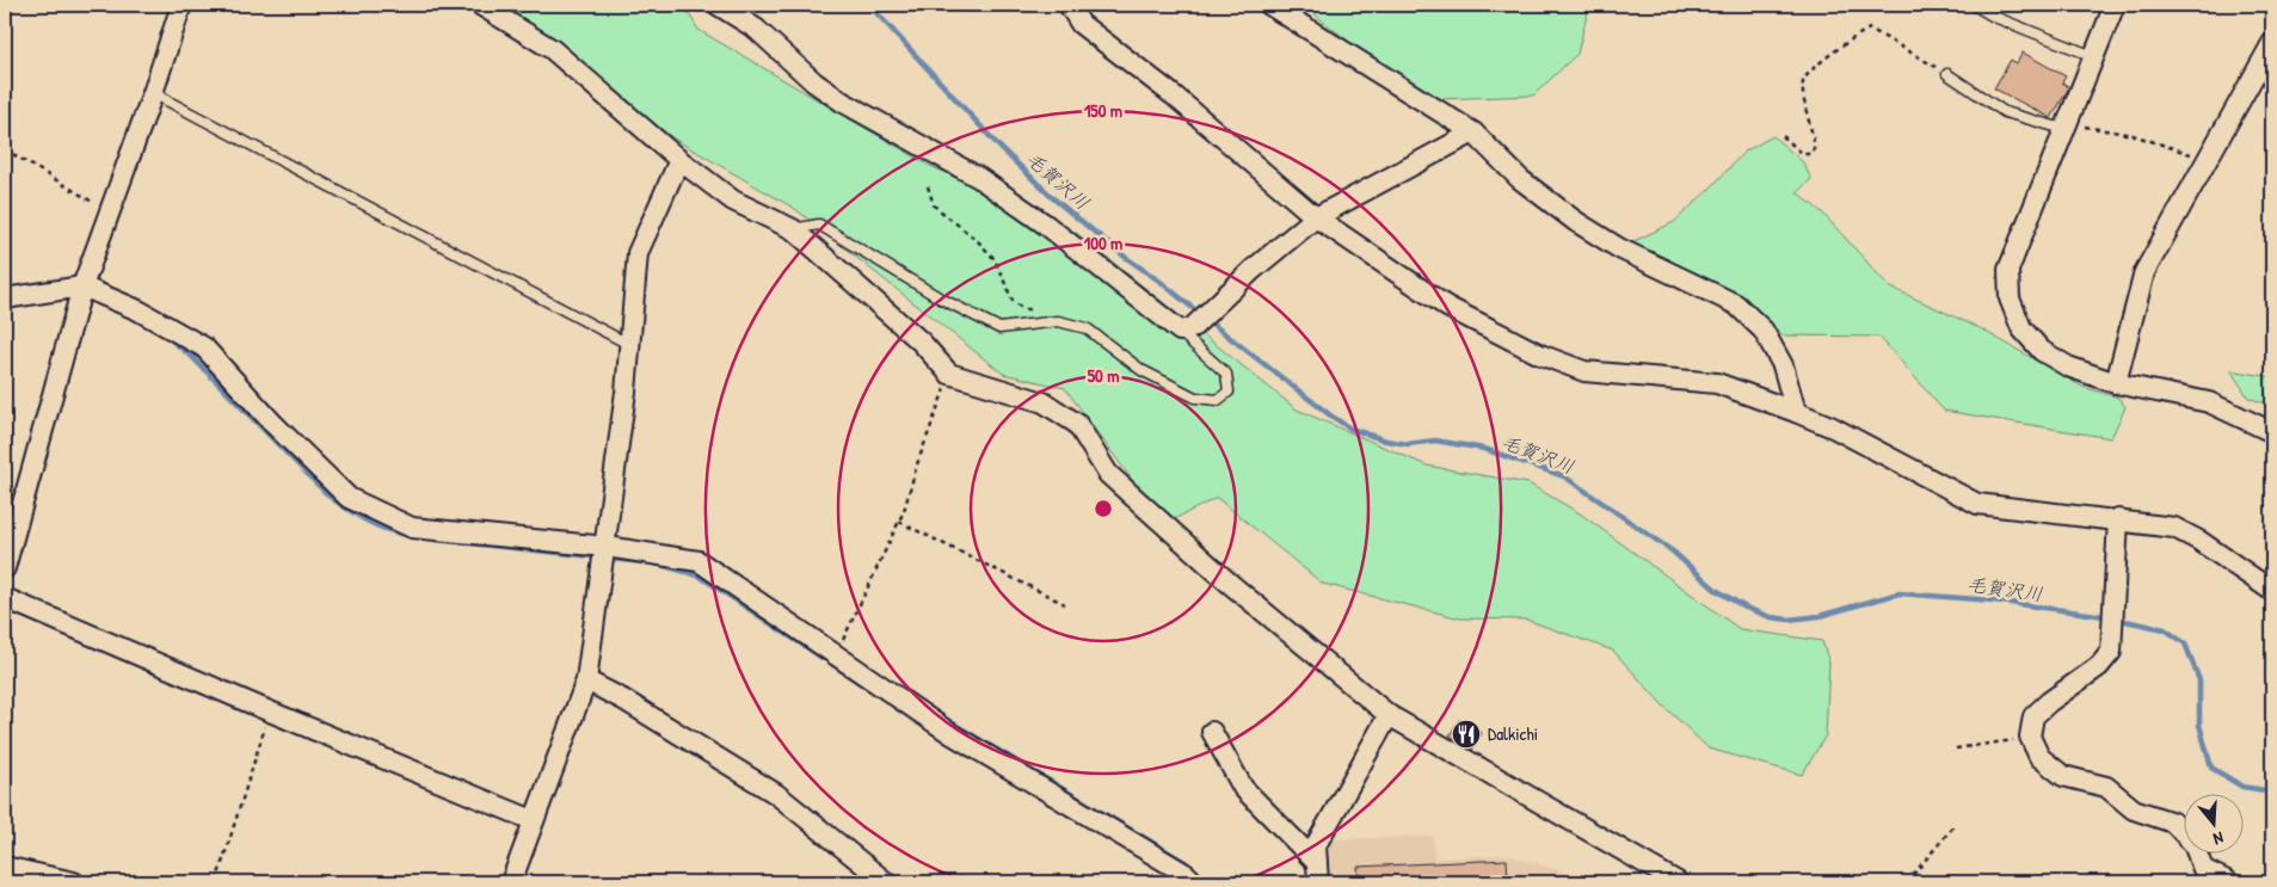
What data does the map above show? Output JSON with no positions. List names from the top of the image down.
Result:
{
  "water": ["毛賀沢川"],
  "places": {
    "restaurant": ["Dalkichi"]
  },
  "north": "bottom",
  "rings": ["150 m", "100 m", "50 m"]
}
